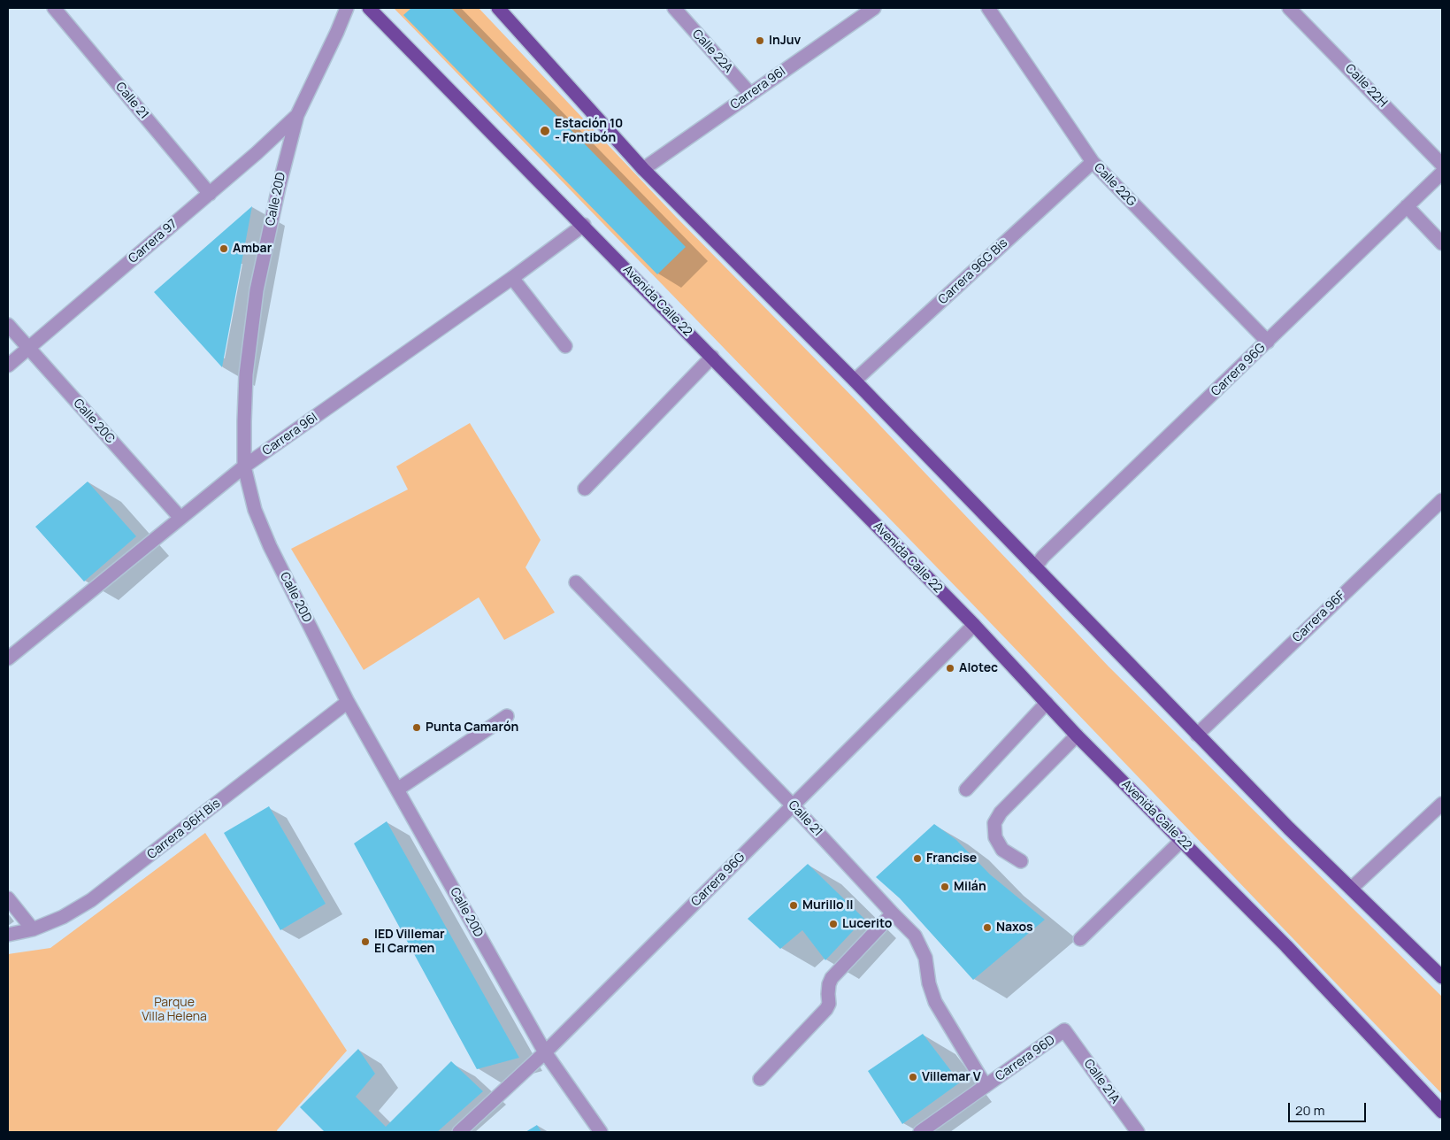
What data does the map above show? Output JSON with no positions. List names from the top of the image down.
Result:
{
  "streets": {
    "main road": ["Avenida Calle 22"],
    "street": [
      "Calle 22A",
      "Calle 22H",
      "Carrera 96I",
      "Calle 21",
      "Calle 22G",
      "Calle 20D",
      "Carrera 97",
      "Carrera 96G Bis",
      "Carrera 96G",
      "Calle 20C",
      "Carrera 96F",
      "Carrera 96H Bis",
      "Carrera 96D",
      "Calle 21A"
    ]
  },
  "crossings": [
    ["Calle 22A", "Carrera 96I"],
    ["Carrera 96I", "Calle 20D"],
    ["Carrera 96I", "Avenida Calle 22"],
    ["Carrera 96I", "Calle 20C"],
    ["Calle 21", "Carrera 97"],
    ["Calle 21", "Carrera 96G"],
    ["Calle 21", "Carrera 96D"],
    ["Calle 22G", "Carrera 96G Bis"],
    ["Calle 22G", "Carrera 96G"],
    ["Calle 20D", "Carrera 97"],
    ["Calle 20D", "Carrera 96G"],
    ["Calle 20D", "Carrera 96H Bis"],
    ["Carrera 97", "Calle 20C"],
    ["Avenida Calle 22", "Carrera 96G"],
    ["Carrera 96D", "Calle 21A"]
  ],
  "parks": ["Parque Villa Helena"],
  "places": [
    "InJuv",
    "Estación 10 - Fontibón",
    "Ambar",
    "Alotec",
    "Punta Camarón",
    "Francise",
    "Milán",
    "Murillo II",
    "Lucerito",
    "Naxos",
    "IED Villemar El Carmen",
    "Villemar V"
  ],
  "scale_bar": "20 m"
}
